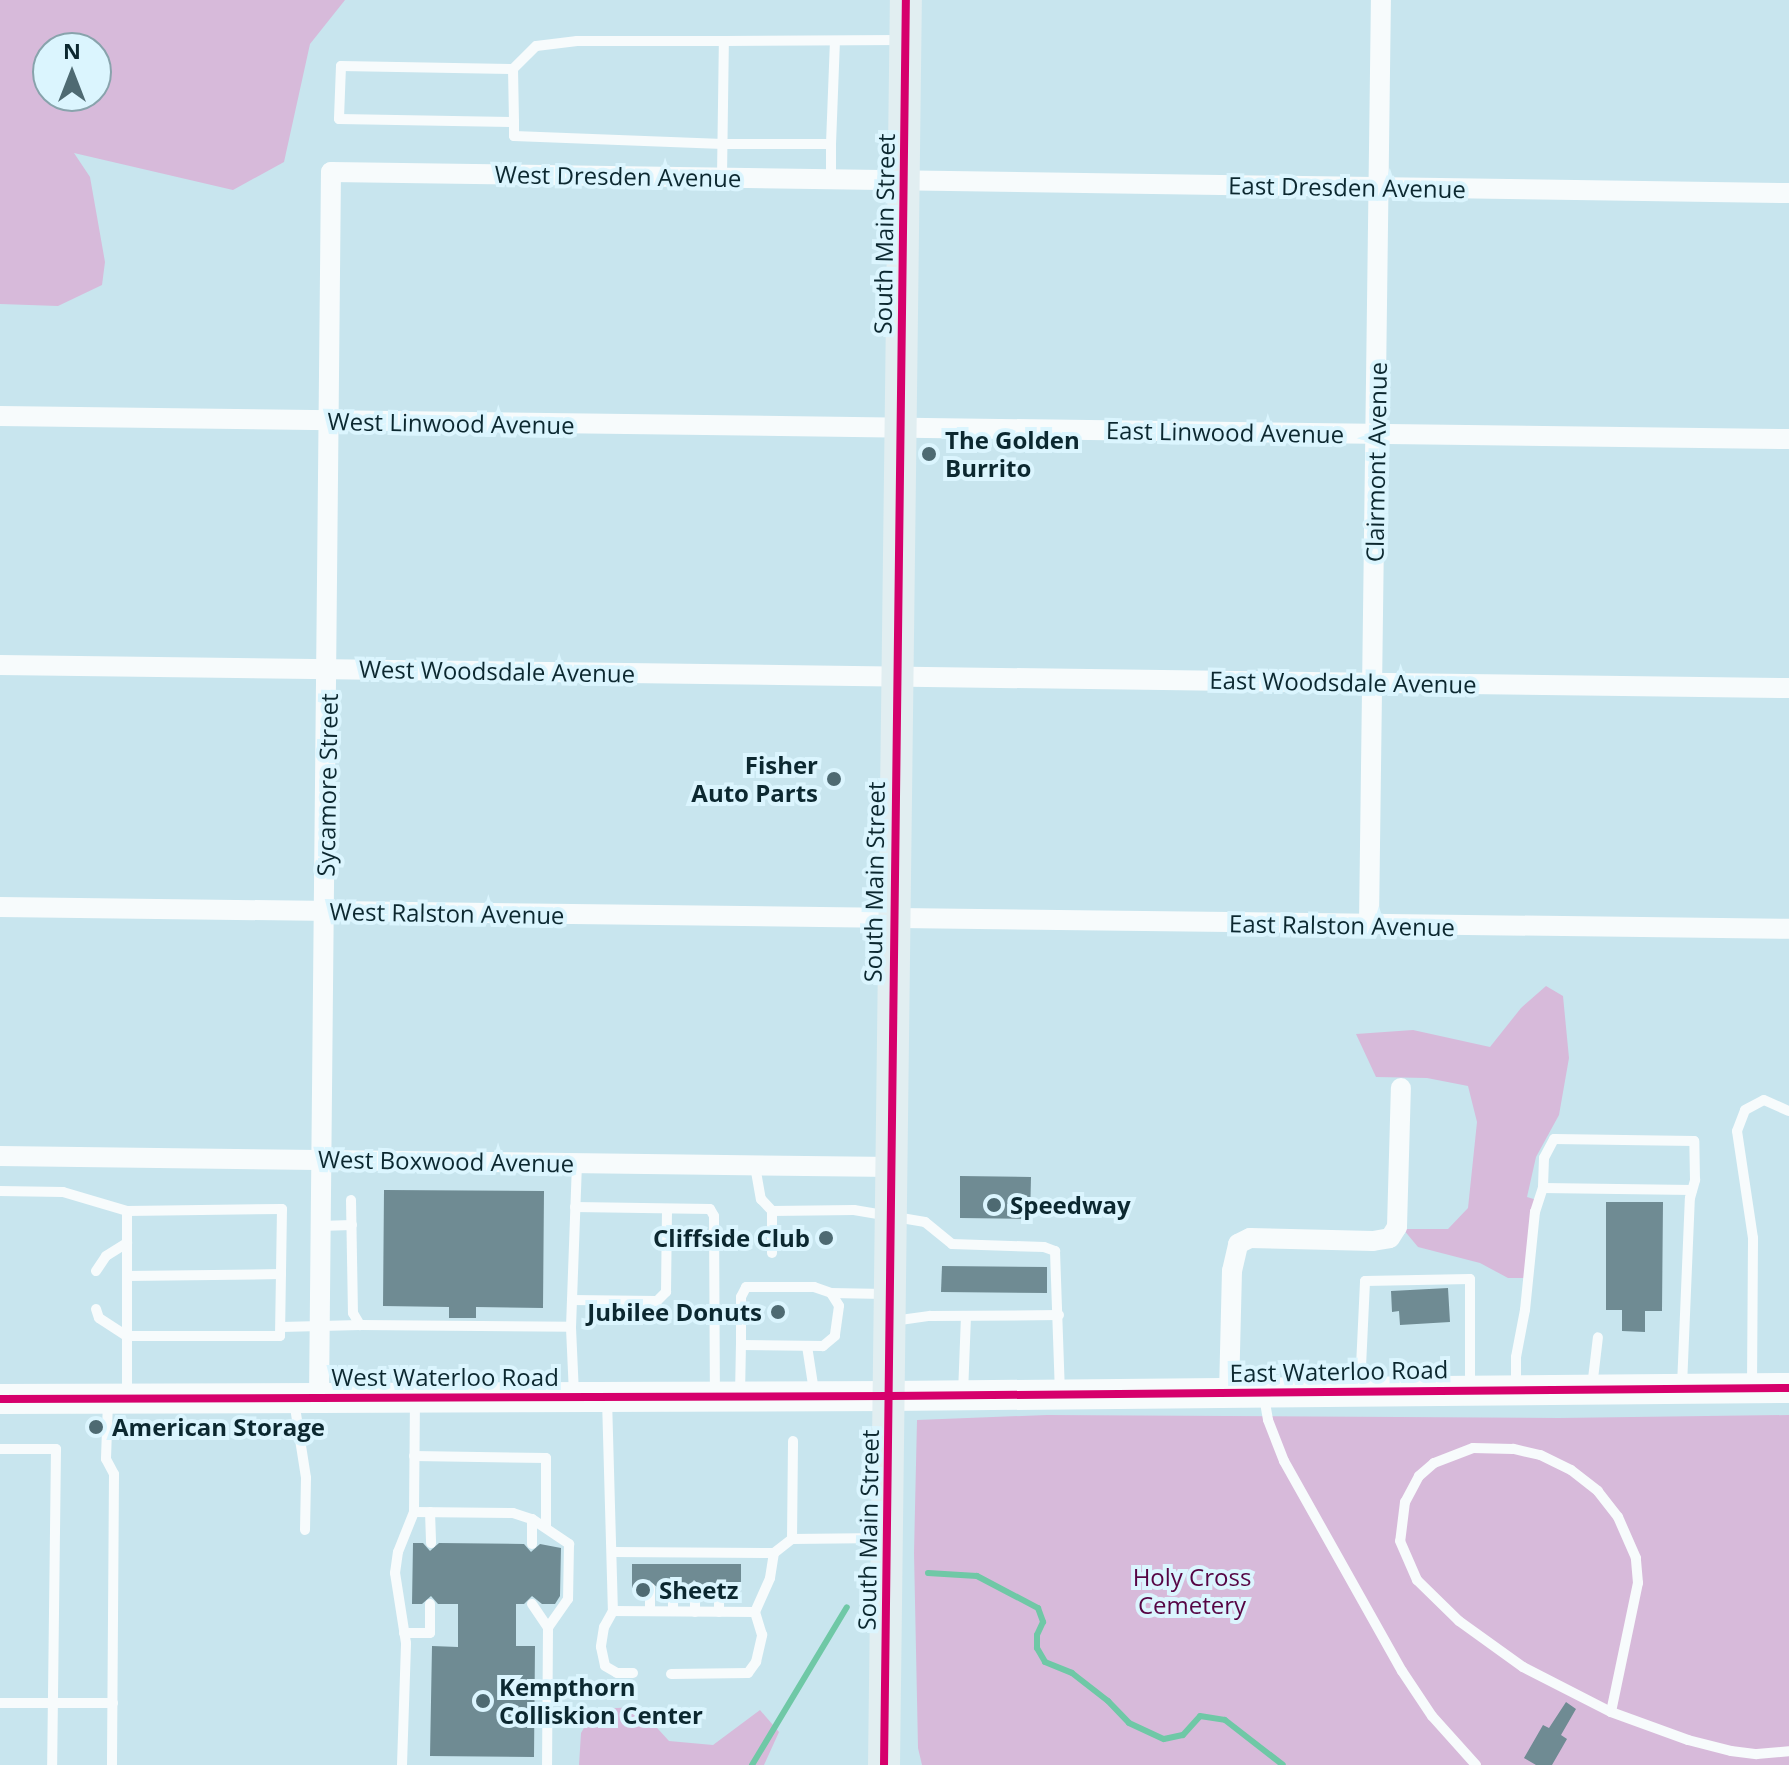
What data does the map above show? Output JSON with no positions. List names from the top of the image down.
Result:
{
  "streets": {
    "main road": ["South Main Street", "East Waterloo Road", "West Waterloo Road"],
    "street": [
      "West Dresden Avenue",
      "East Dresden Avenue",
      "West Linwood Avenue",
      "East Linwood Avenue",
      "Clairmont Avenue",
      "West Woodsdale Avenue",
      "East Woodsdale Avenue",
      "Sycamore Street",
      "West Ralston Avenue",
      "East Ralston Avenue",
      "West Boxwood Avenue"
    ]
  },
  "crossings": [
    ["West Dresden Avenue", "East Dresden Avenue"],
    ["West Dresden Avenue", "South Main Street"],
    ["West Dresden Avenue", "Sycamore Street"],
    ["East Dresden Avenue", "South Main Street"],
    ["East Dresden Avenue", "Clairmont Avenue"],
    ["South Main Street", "West Linwood Avenue"],
    ["South Main Street", "East Linwood Avenue"],
    ["South Main Street", "West Woodsdale Avenue"],
    ["South Main Street", "East Woodsdale Avenue"],
    ["South Main Street", "West Ralston Avenue"],
    ["South Main Street", "East Ralston Avenue"],
    ["South Main Street", "West Boxwood Avenue"],
    ["South Main Street", "East Waterloo Road"],
    ["South Main Street", "West Waterloo Road"],
    ["West Linwood Avenue", "East Linwood Avenue"],
    ["West Linwood Avenue", "Sycamore Street"],
    ["East Linwood Avenue", "Clairmont Avenue"],
    ["Clairmont Avenue", "East Woodsdale Avenue"],
    ["Clairmont Avenue", "East Ralston Avenue"],
    ["West Woodsdale Avenue", "East Woodsdale Avenue"],
    ["West Woodsdale Avenue", "Sycamore Street"],
    ["Sycamore Street", "West Ralston Avenue"],
    ["Sycamore Street", "West Boxwood Avenue"],
    ["Sycamore Street", "West Waterloo Road"],
    ["West Ralston Avenue", "East Ralston Avenue"],
    ["East Waterloo Road", "West Waterloo Road"]
  ],
  "parks": ["Holy Cross Cemetery"],
  "places": [
    "The Golden Burrito",
    "Fisher Auto Parts",
    "Speedway",
    "Cliffside Club",
    "Jubilee Donuts",
    "American Storage",
    "Sheetz",
    "Kempthorn Colliskion Center"
  ],
  "north": "top"
}
